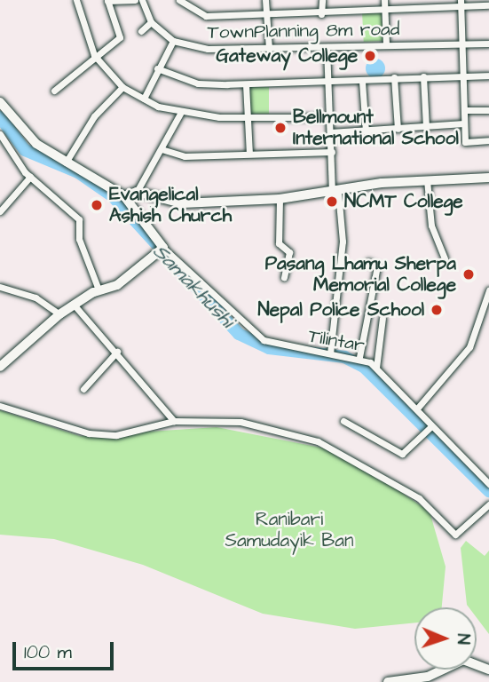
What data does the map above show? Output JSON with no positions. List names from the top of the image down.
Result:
{
  "streets": {
    "street": ["TownPlanning 8m road", "Tilintar"]
  },
  "water": ["Samakhushi"],
  "parks": ["Ranibari Samudayik Ban"],
  "places": [
    "Gateway College",
    "Bellmount International School",
    "NCMT College",
    "Evangelical Ashish Church",
    "Pasang Lhamu Sherpa Memorial College",
    "Nepal Police School"
  ],
  "scale_bar": "100 m",
  "north": "right"
}
